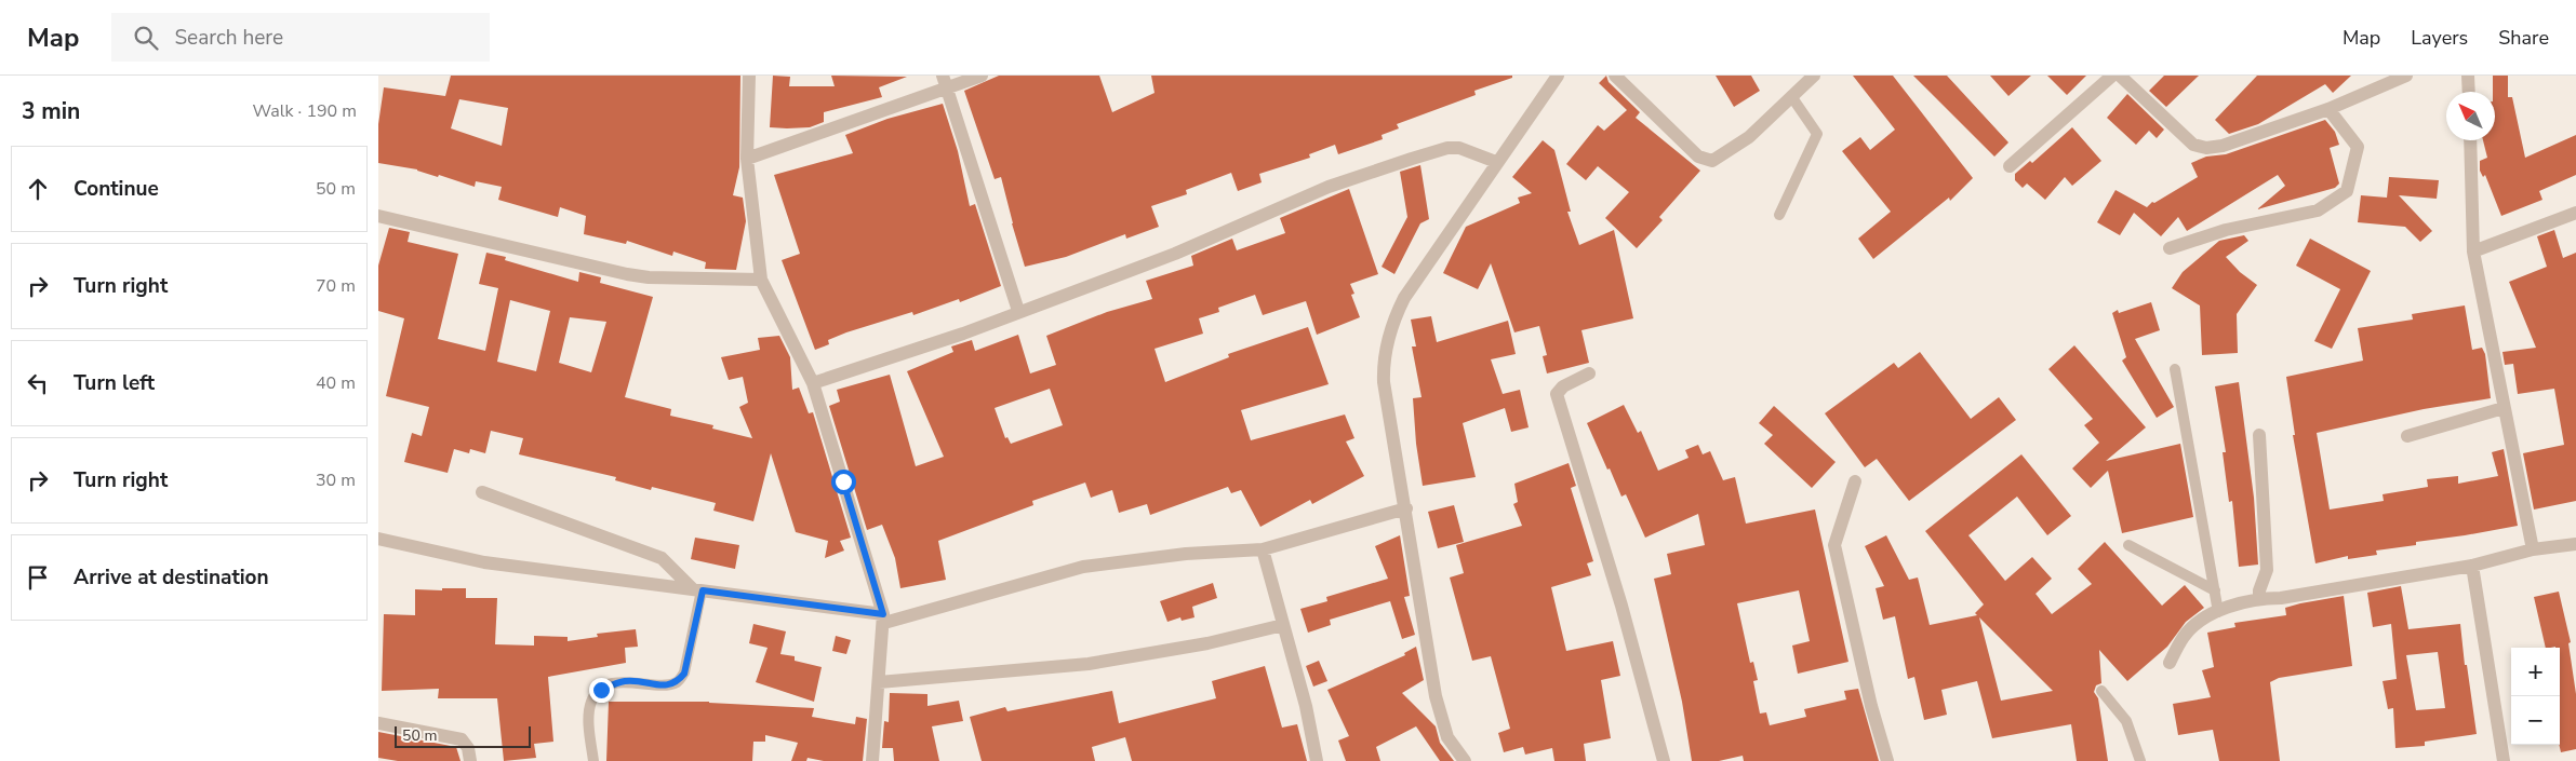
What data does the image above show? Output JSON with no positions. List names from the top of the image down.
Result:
{
  "scale_bar": "50 m",
  "north": "top left",
  "page": {
    "header": "Map",
    "search": "Search here",
    "nav": ["Map", "Layers", "Share"],
    "heading": ["3 min", "Walk · 190 m"],
    "list": [
      ["Continue", "50 m"],
      ["Turn right", "70 m"],
      ["Turn left", "40 m"],
      ["Turn right", "30 m"],
      "Arrive at destination"
    ],
    "map_buttons": ["+", "−"],
    "scale": "50 m"
  }
}
